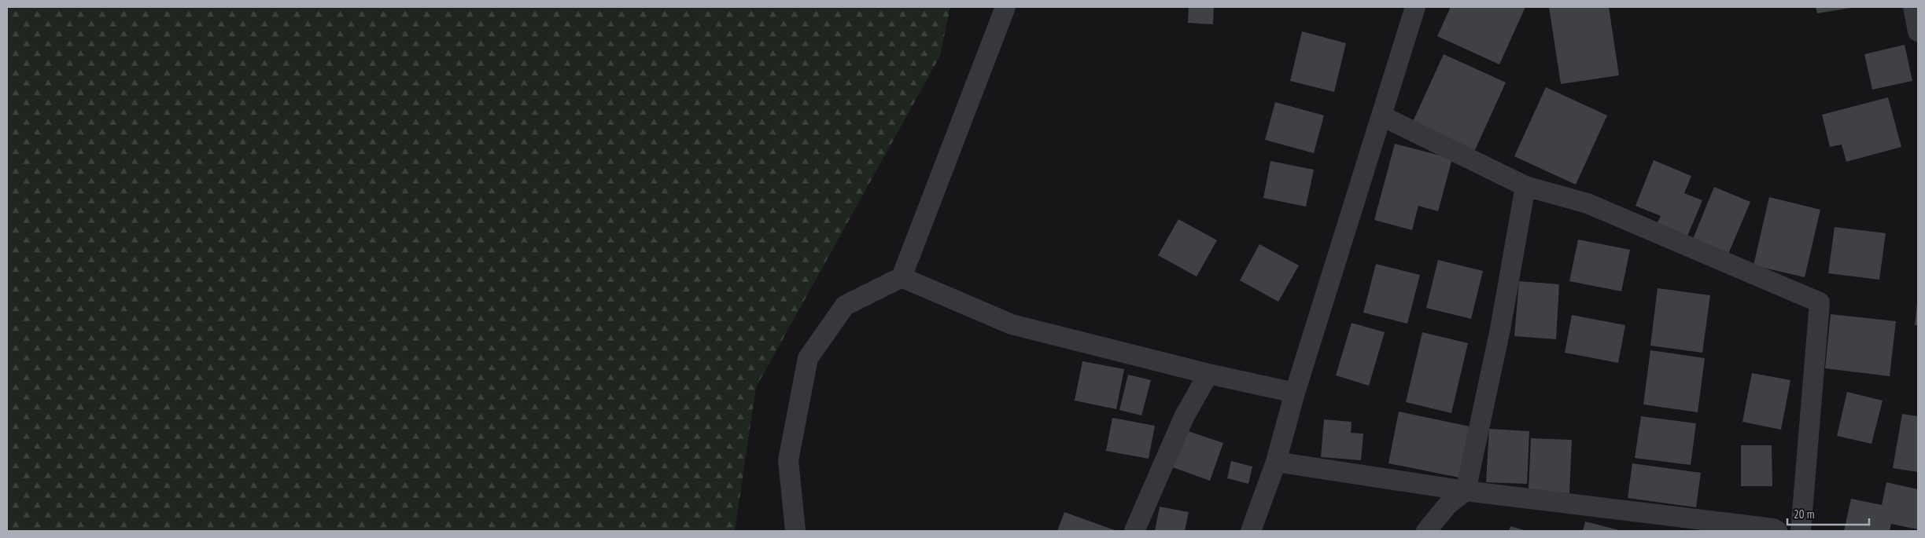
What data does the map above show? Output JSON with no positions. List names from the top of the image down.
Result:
{
  "scale_bar": "20 m"
}
